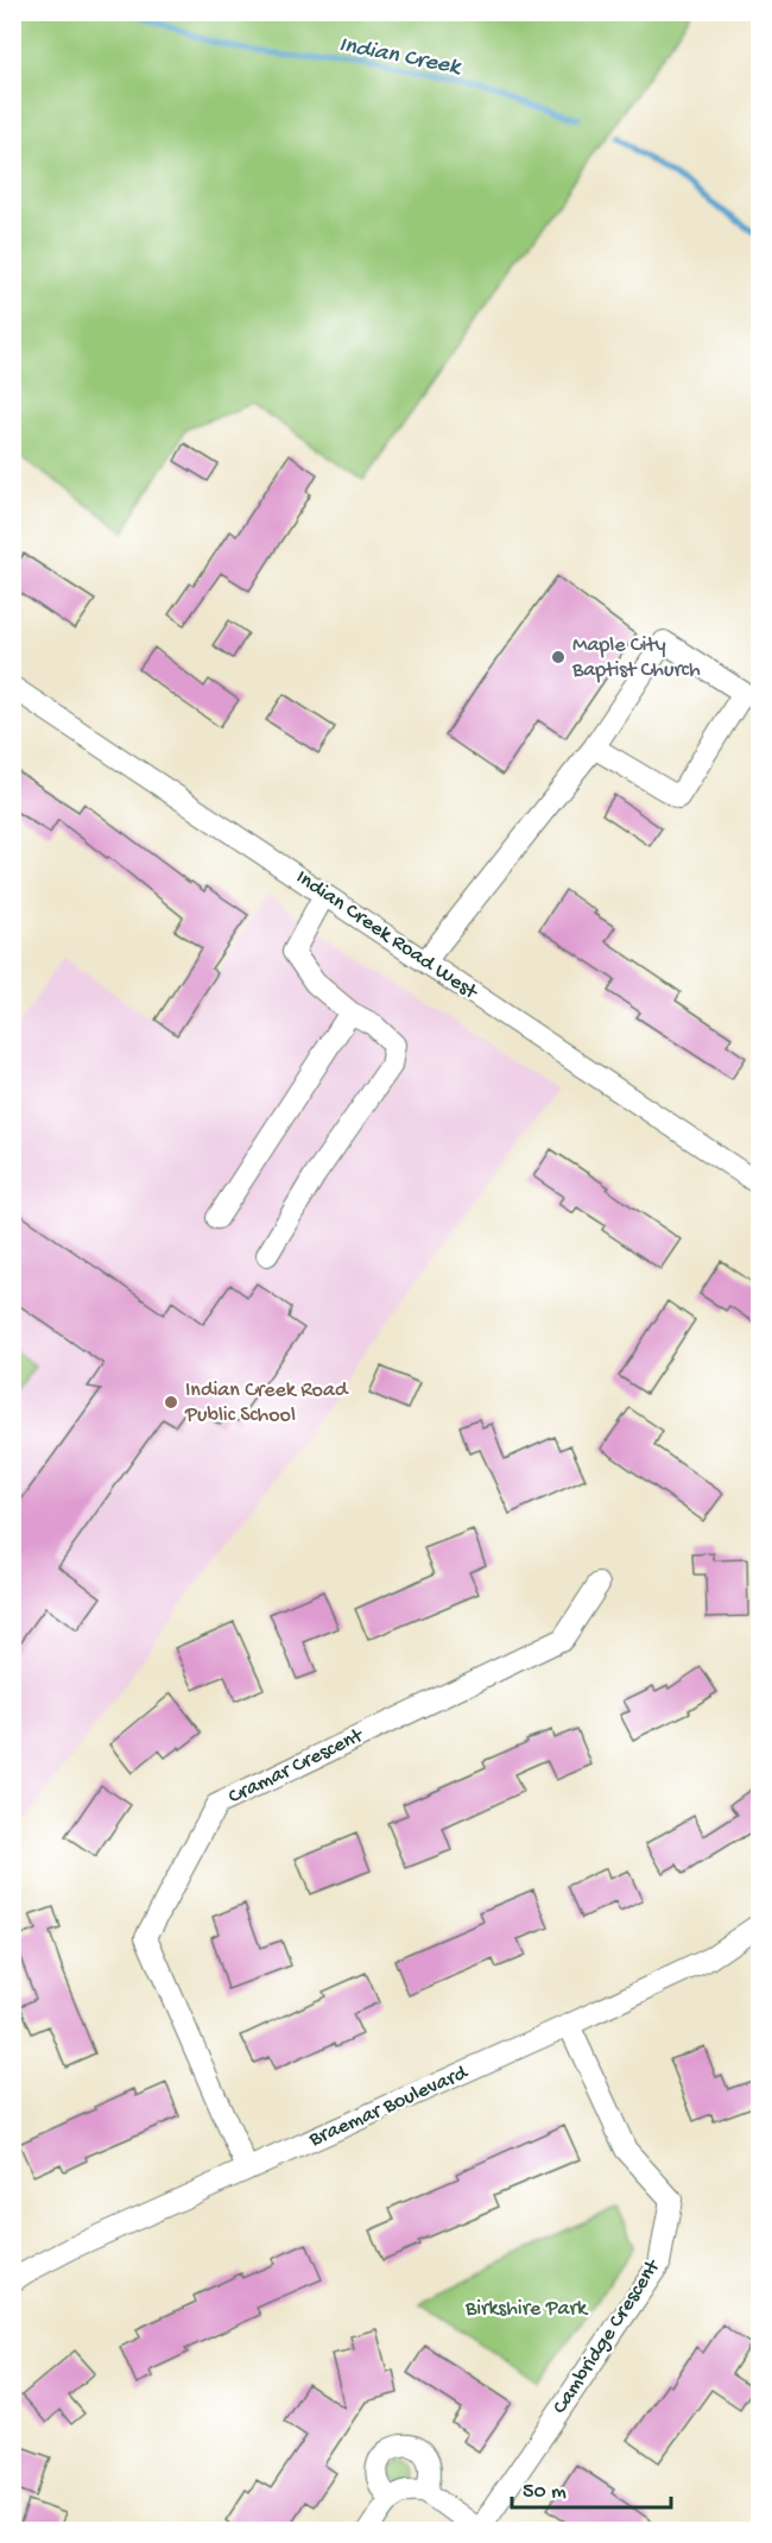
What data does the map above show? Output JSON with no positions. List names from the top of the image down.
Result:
{
  "streets": {
    "street": [
      "Indian Creek Road West",
      "Cramar Crescent",
      "Braemar Boulevard",
      "Cambridge Crescent"
    ]
  },
  "crossings": [
    ["Cramar Crescent", "Braemar Boulevard"],
    ["Braemar Boulevard", "Cambridge Crescent"]
  ],
  "water": ["Indian Creek"],
  "parks": ["Birkshire Park"],
  "places": ["Maple City Baptist Church", "Indian Creek Road Public School"],
  "scale_bar": "50 m"
}
